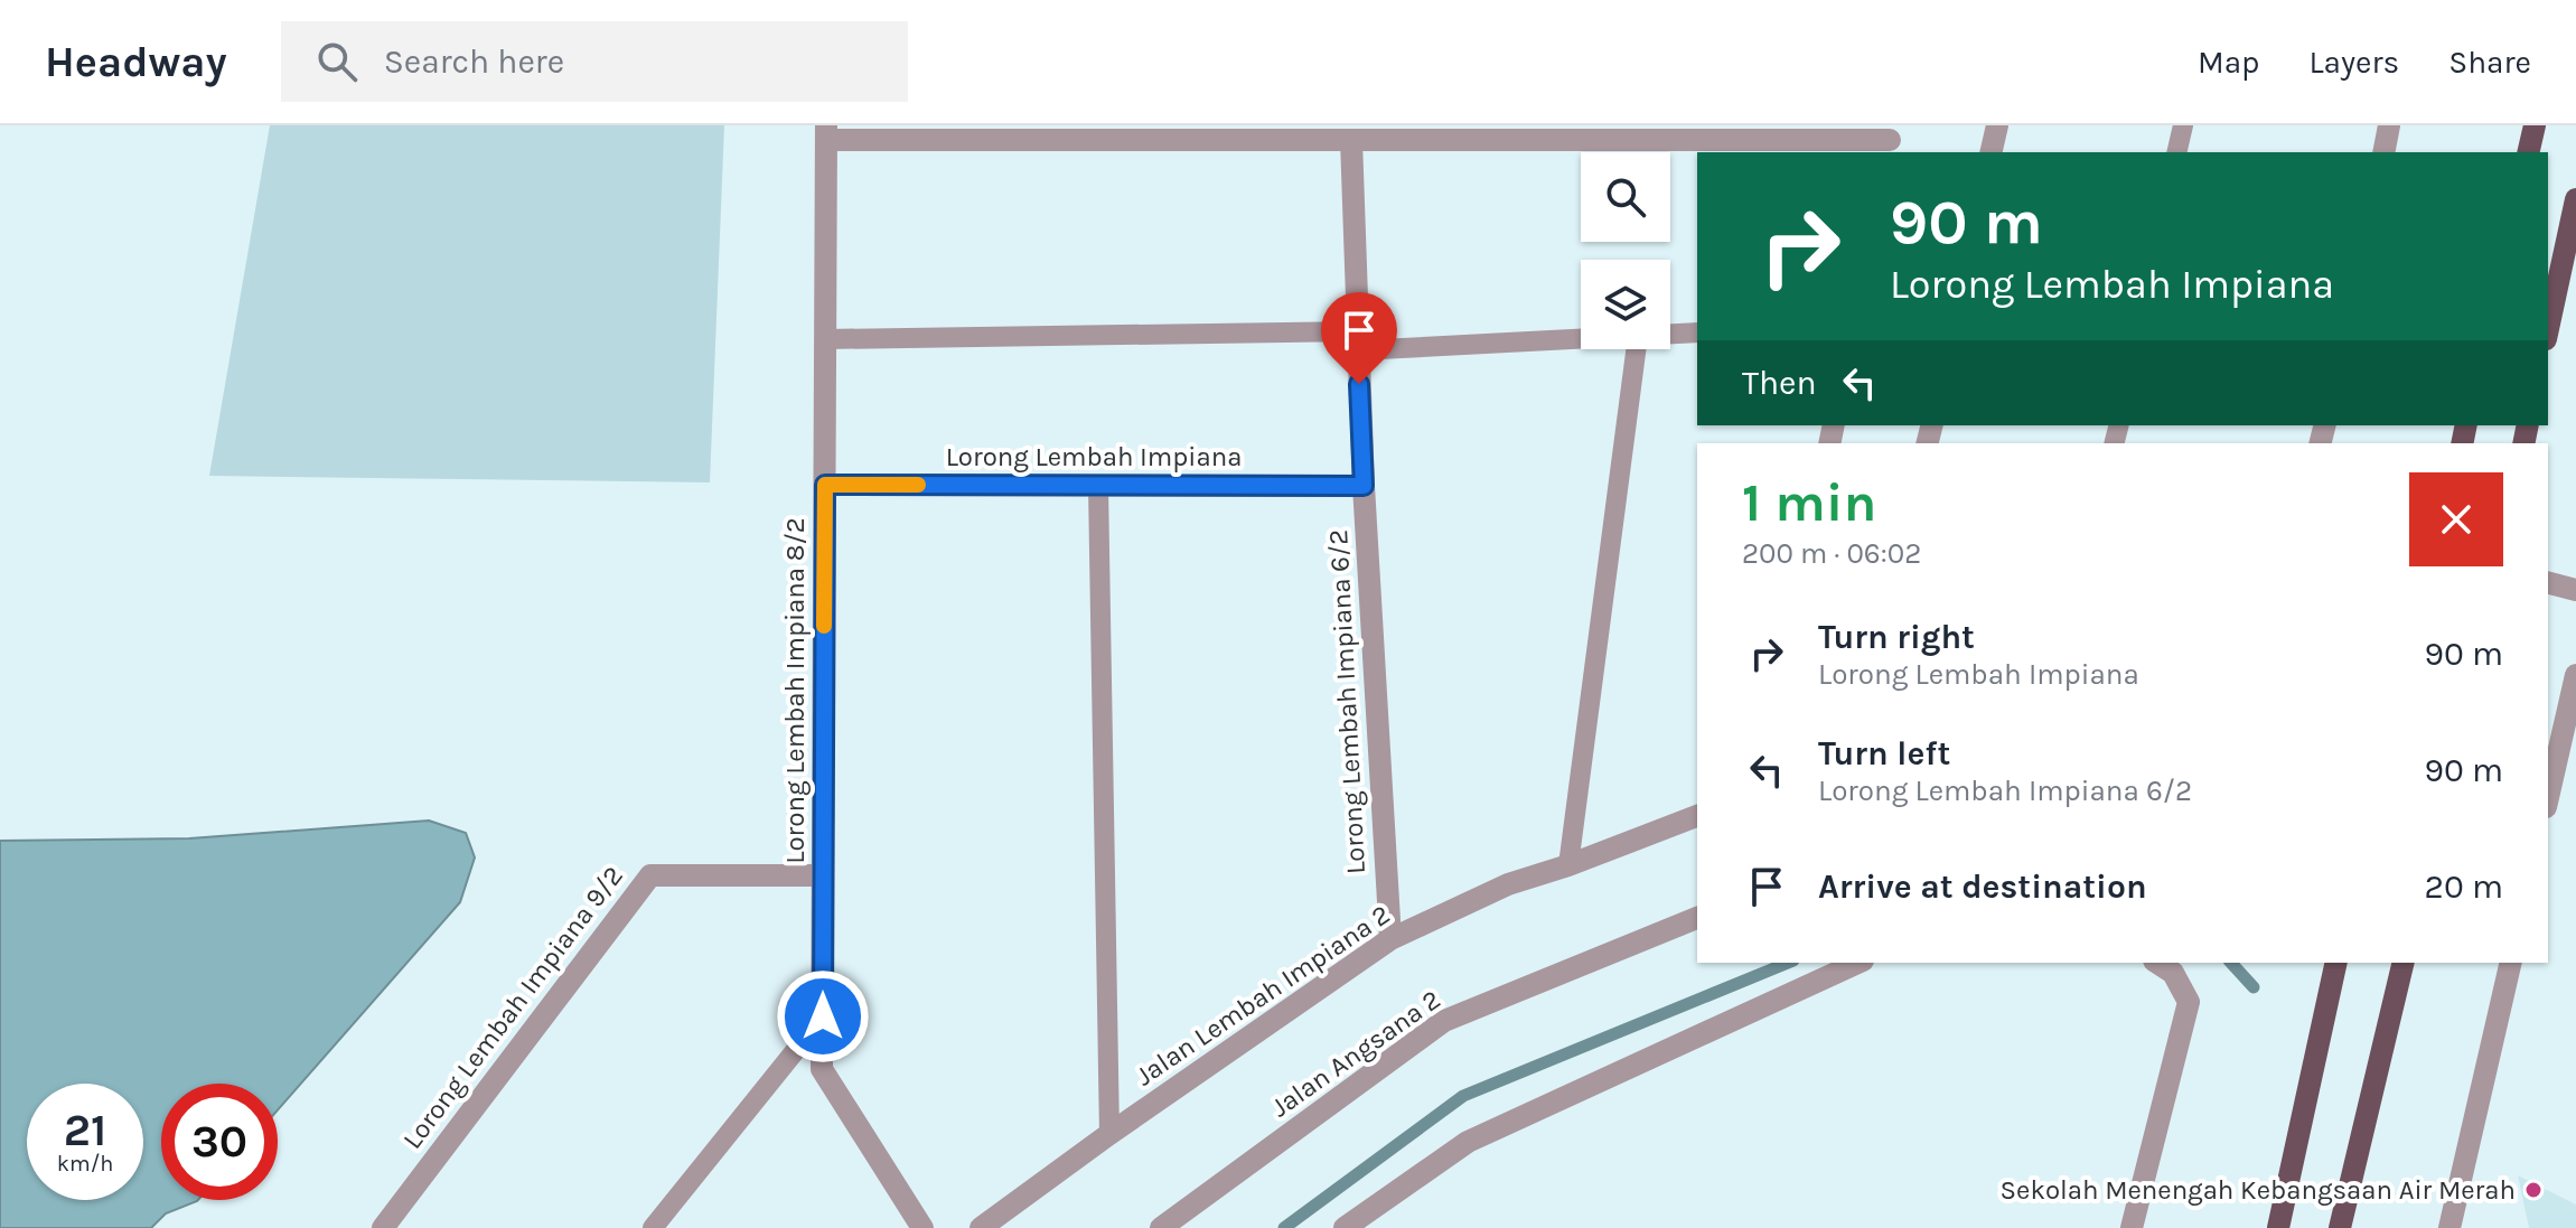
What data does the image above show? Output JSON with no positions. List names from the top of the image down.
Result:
{
  "streets": {
    "street": [
      "Lorong Lembah Impiana",
      "Lorong Lembah Impiana 8/2",
      "Lorong Lembah Impiana 6/2",
      "Jalan Lembah Impiana 2",
      "Lorong Lembah Impiana 9/2",
      "Jalan Angsana 2"
    ]
  },
  "crossings": [
    ["Lorong Lembah Impiana", "Lorong Lembah Impiana 8/2"],
    ["Lorong Lembah Impiana", "Lorong Lembah Impiana 6/2"],
    ["Lorong Lembah Impiana 8/2", "Lorong Lembah Impiana 9/2"],
    ["Lorong Lembah Impiana 6/2", "Jalan Lembah Impiana 2"]
  ],
  "places": ["Sekolah Menengah Kebangsaan Air Merah"],
  "page": {
    "header": "Headway",
    "search": "Search here",
    "nav": ["Map", "Layers", "Share"],
    "turn": ["90 m", "Lorong Lembah Impiana"],
    "then": "Then",
    "heading": ["1 min", "200 m · 06:02"],
    "list": [
      {
        "name": "Turn right",
        "note": "Lorong Lembah Impiana",
        "value": "90 m"
      },
      {
        "name": "Turn left",
        "note": "Lorong Lembah Impiana 6/2",
        "value": "90 m"
      },
      {
        "name": "Arrive at destination",
        "value": "20 m"
      }
    ],
    "speed": "21 km/h",
    "limit": "30"
  }
}
